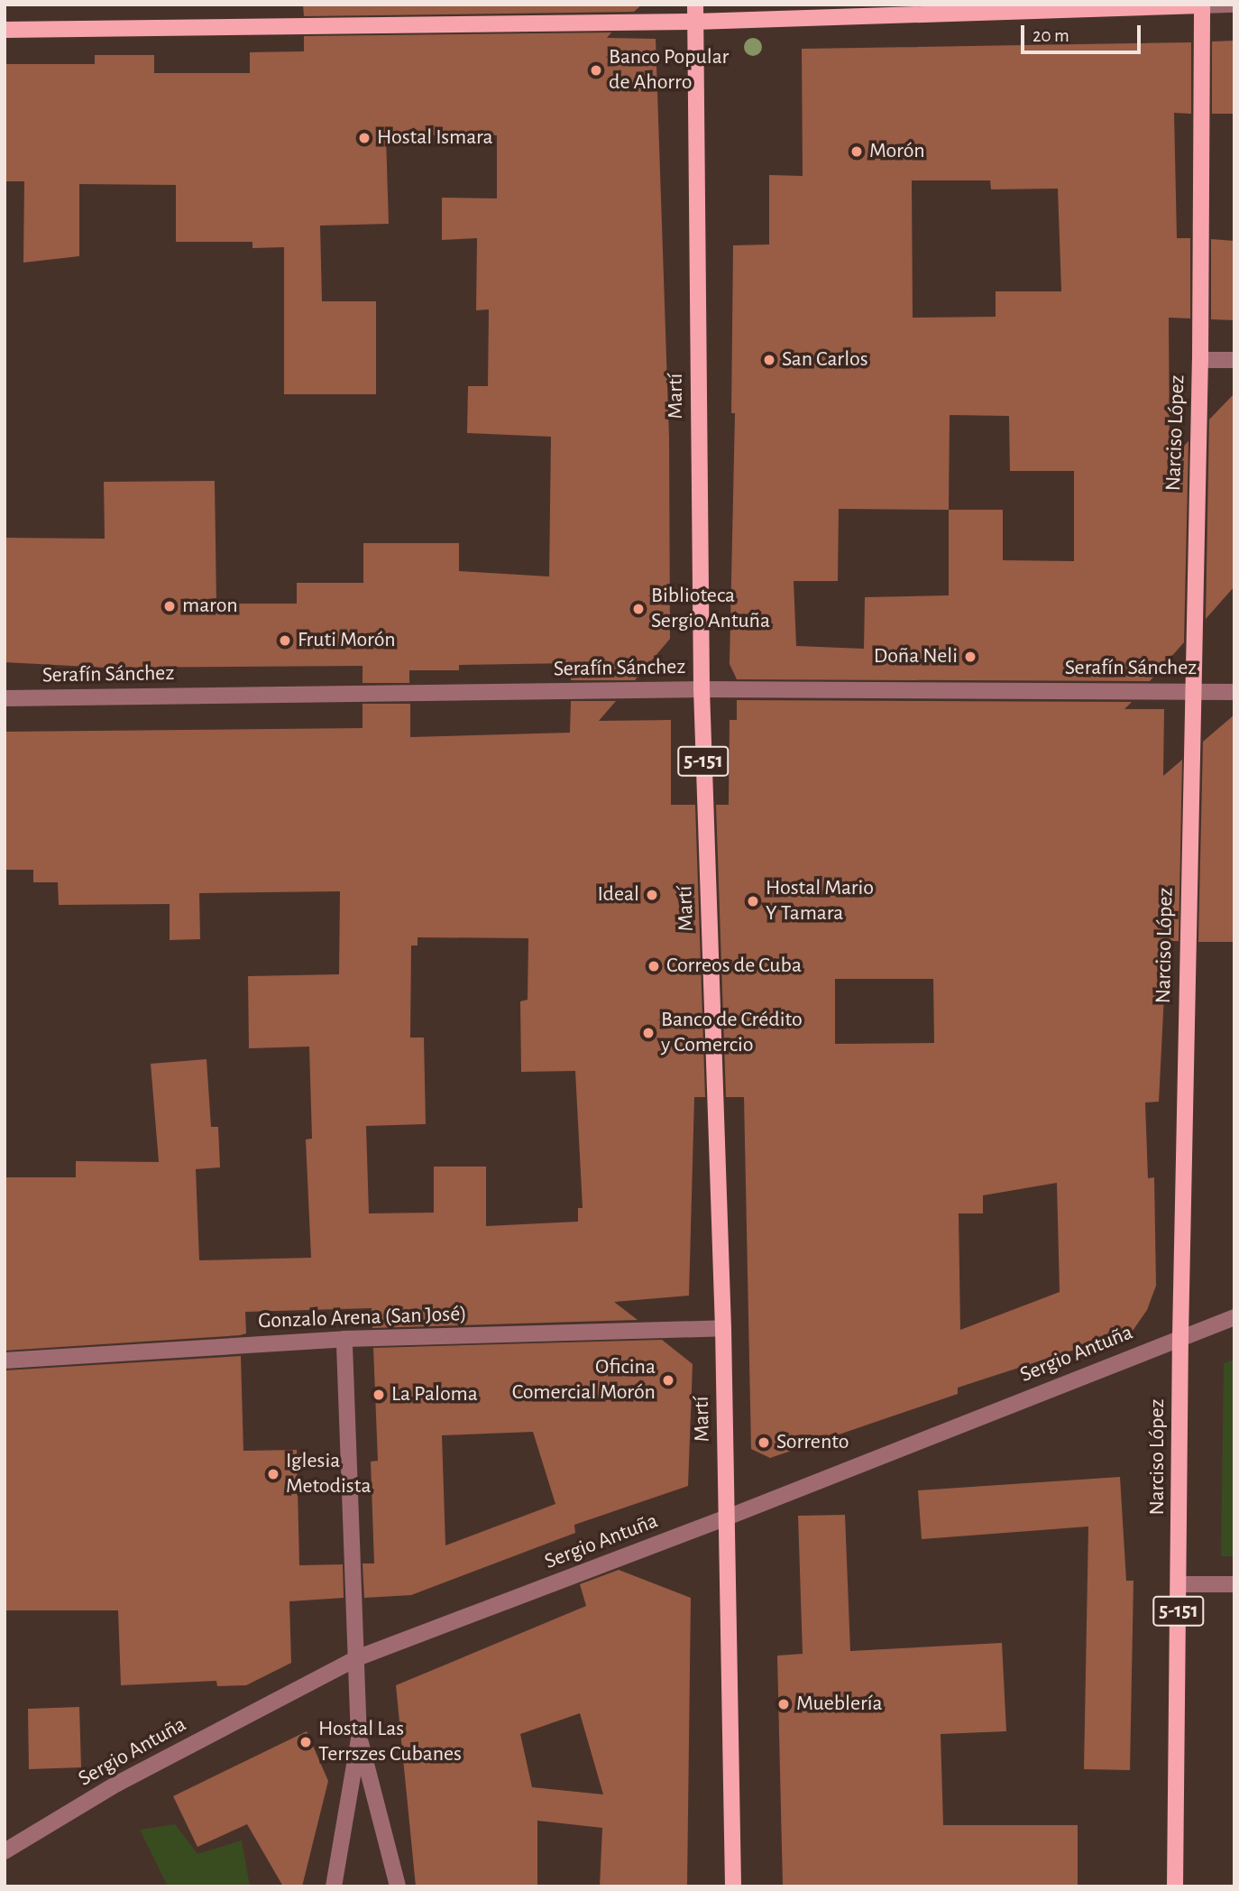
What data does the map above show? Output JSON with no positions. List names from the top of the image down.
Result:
{
  "streets": {
    "main road": ["Martí", "Narciso López", "5-151"],
    "street": ["Serafín Sánchez", "Gonzalo Arena (San José)", "Sergio Antuña"]
  },
  "crossings": [
    ["Martí", "Serafín Sánchez"],
    ["Martí", "Gonzalo Arena (San José)"],
    ["Martí", "Sergio Antuña"],
    ["Narciso López", "Serafín Sánchez"],
    ["Narciso López", "Sergio Antuña"]
  ],
  "places": [
    "Banco Popular de Ahorro",
    "Hostal Ismara",
    "Morón",
    "San Carlos",
    "maron",
    "Biblioteca Sergio Antuña",
    "Fruti Morón",
    "Doña Neli",
    "Ideal",
    "Hostal Mario Y Tamara",
    "Correos de Cuba",
    "Banco de Crédito y Comercio",
    "Oficina Comercial Morón",
    "La Paloma",
    "Sorrento",
    "Iglesia Metodista",
    "Mueblería",
    "Hostal Las Terrszes Cubanes"
  ],
  "scale_bar": "20 m"
}
